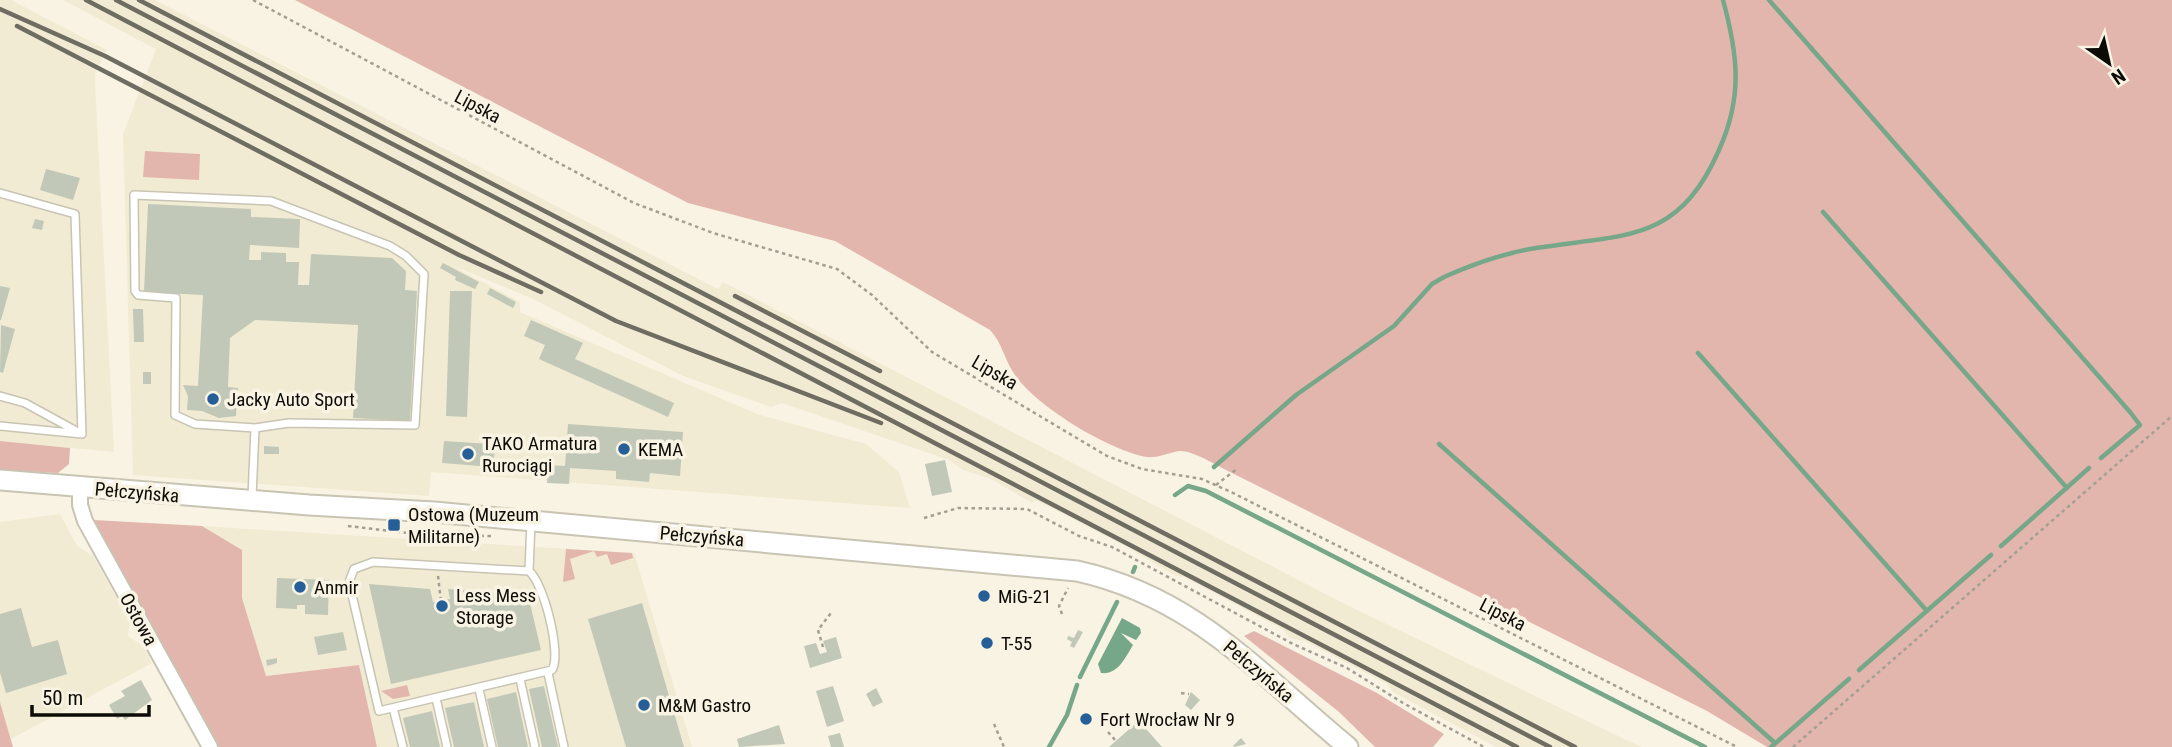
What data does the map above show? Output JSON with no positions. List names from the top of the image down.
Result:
{
  "streets": {
    "main road": ["Pełczyńska"],
    "street": ["Ostowa"],
    "path": ["Lipska"]
  },
  "crossings": [
    ["Pełczyńska", "Ostowa"]
  ],
  "places": {
    "other": [
      "Jacky Auto Sport",
      "KEMA",
      "TAKO Armatura Rurociągi",
      "Anmir",
      "MiG-21",
      "Less Mess Storage",
      "T-55",
      "M&M Gastro",
      "Fort Wrocław Nr 9"
    ],
    "transit": ["Ostowa (Muzeum Militarne)"]
  },
  "scale_bar": "50 m",
  "north": "bottom right"
}
